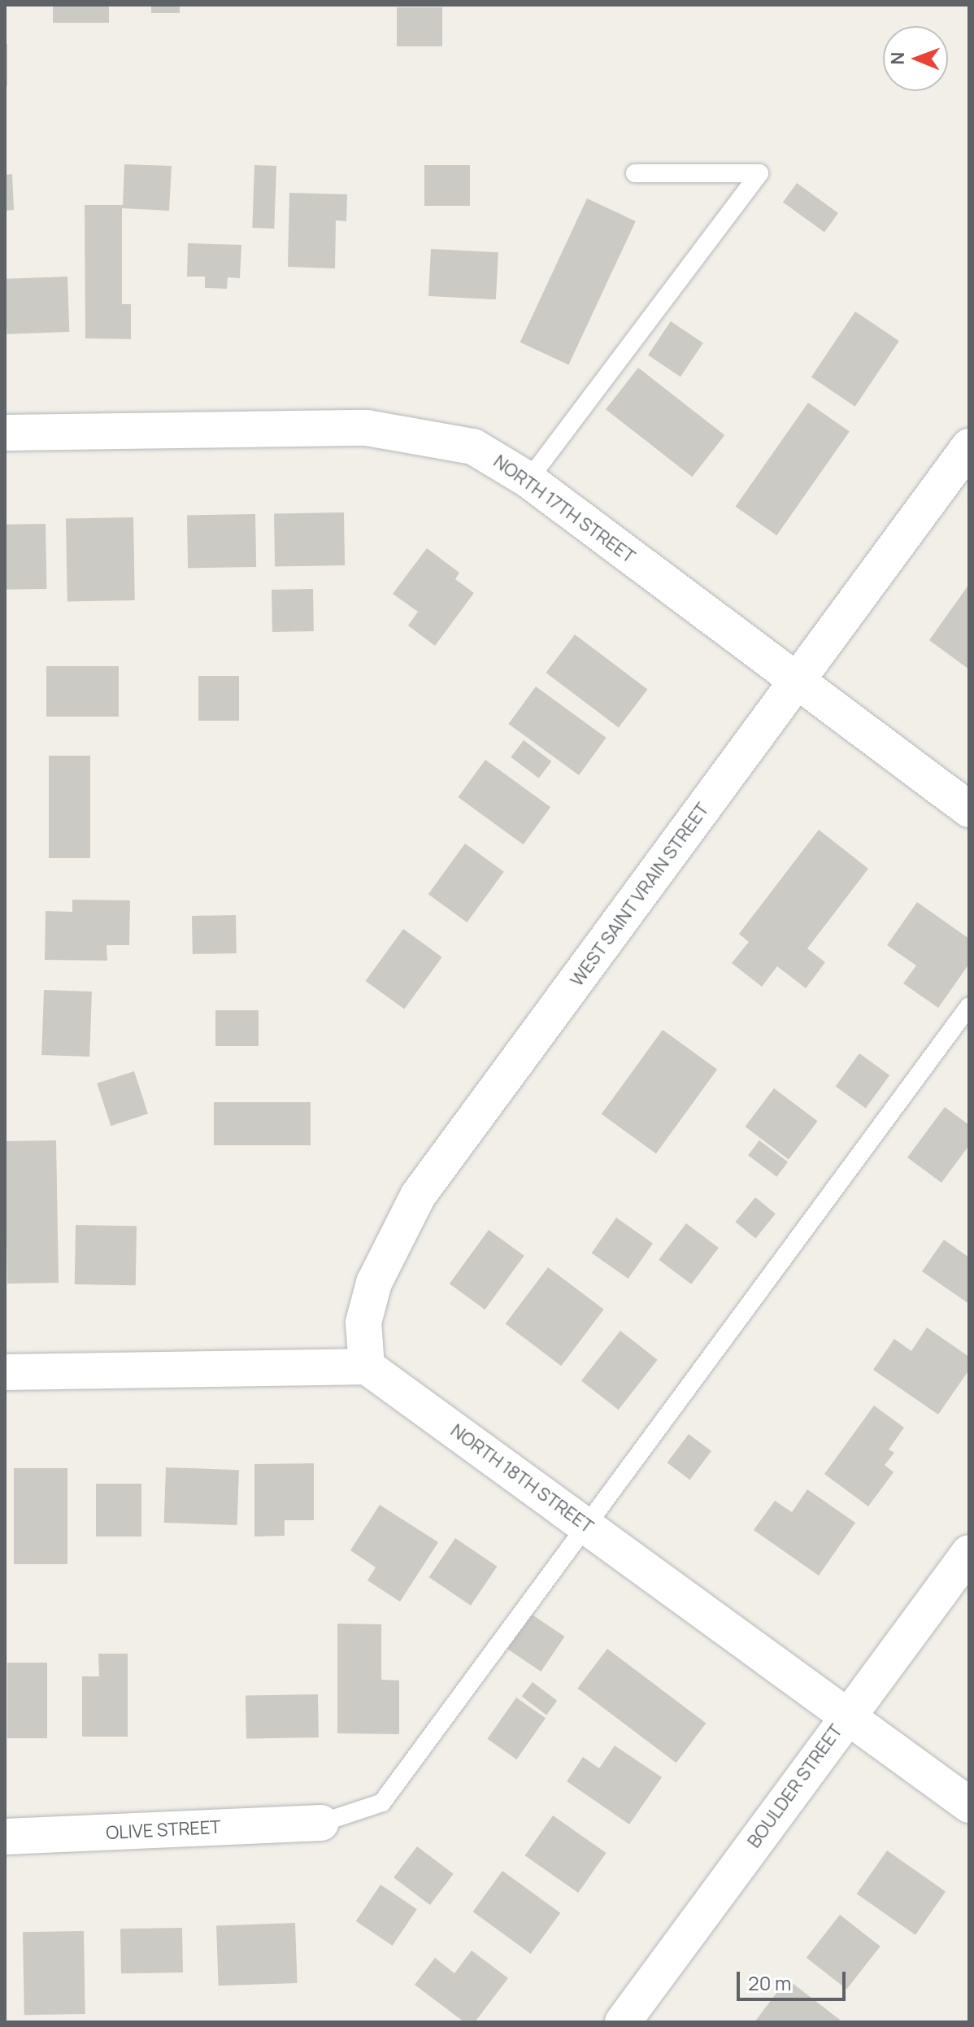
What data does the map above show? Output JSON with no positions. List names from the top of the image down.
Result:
{
  "streets": {
    "street": [
      "NORTH 17TH STREET",
      "WEST SAINT VRAIN STREET",
      "NORTH 18TH STREET",
      "BOULDER STREET",
      "OLIVE STREET"
    ]
  },
  "crossings": [
    ["NORTH 17TH STREET", "WEST SAINT VRAIN STREET"],
    ["WEST SAINT VRAIN STREET", "NORTH 18TH STREET"],
    ["NORTH 18TH STREET", "BOULDER STREET"]
  ],
  "scale_bar": "20 m",
  "north": "left"
}
